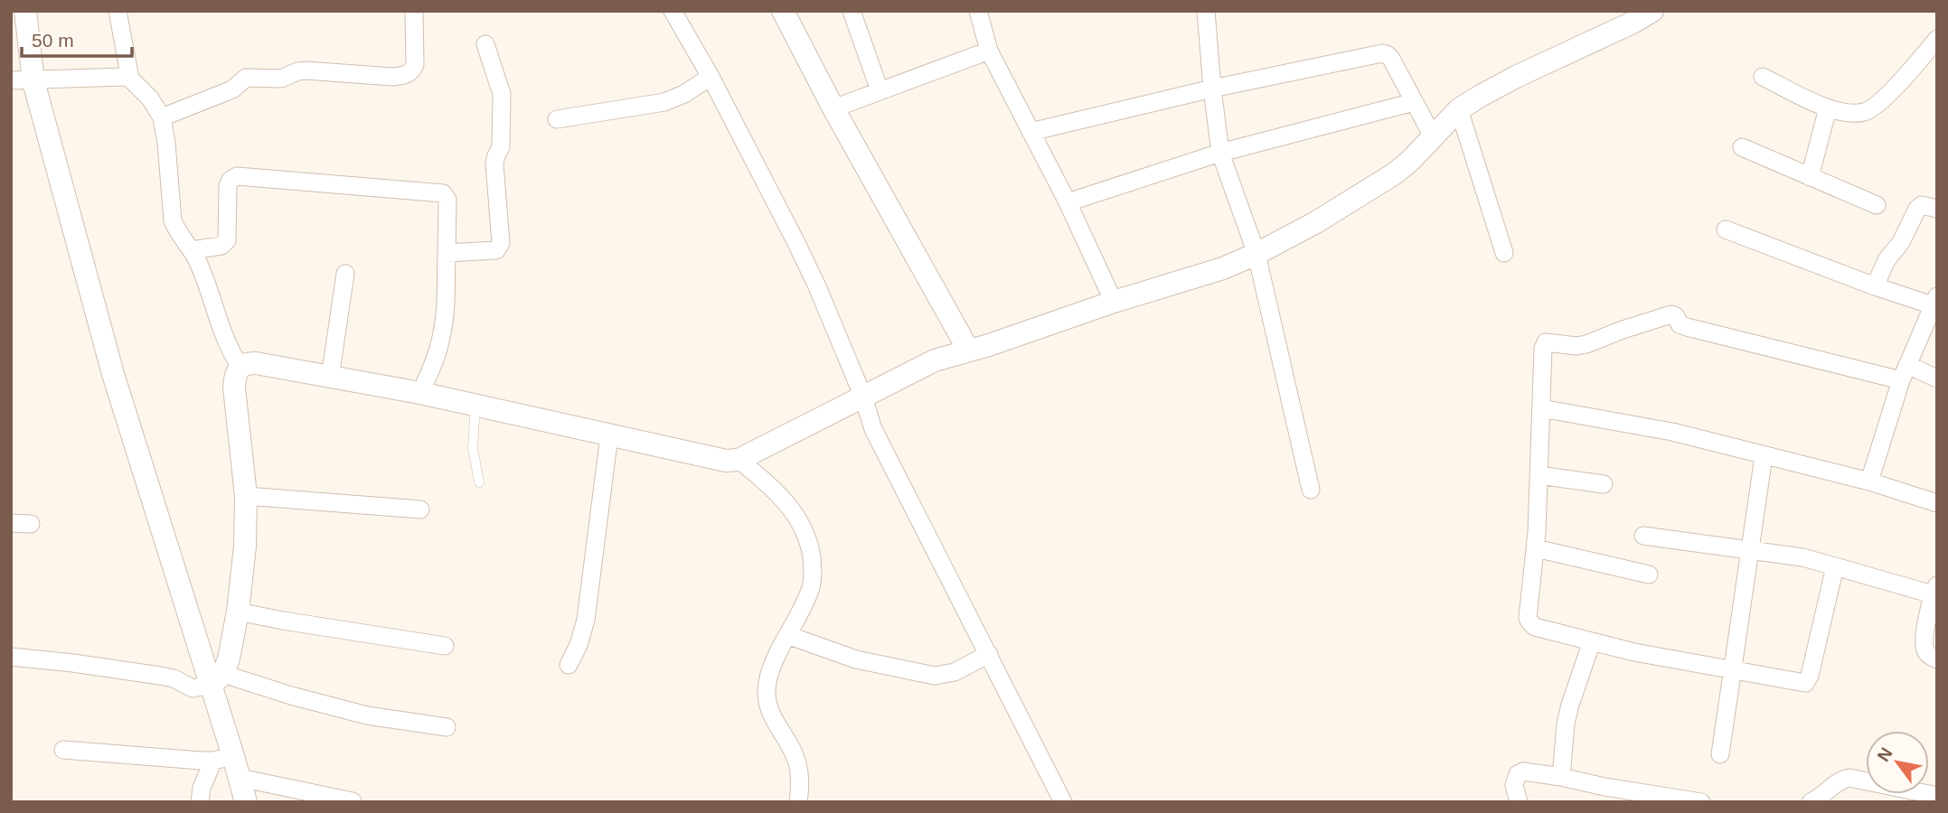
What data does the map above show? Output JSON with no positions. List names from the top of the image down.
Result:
{
  "scale_bar": "50 m",
  "north": "top left"
}
